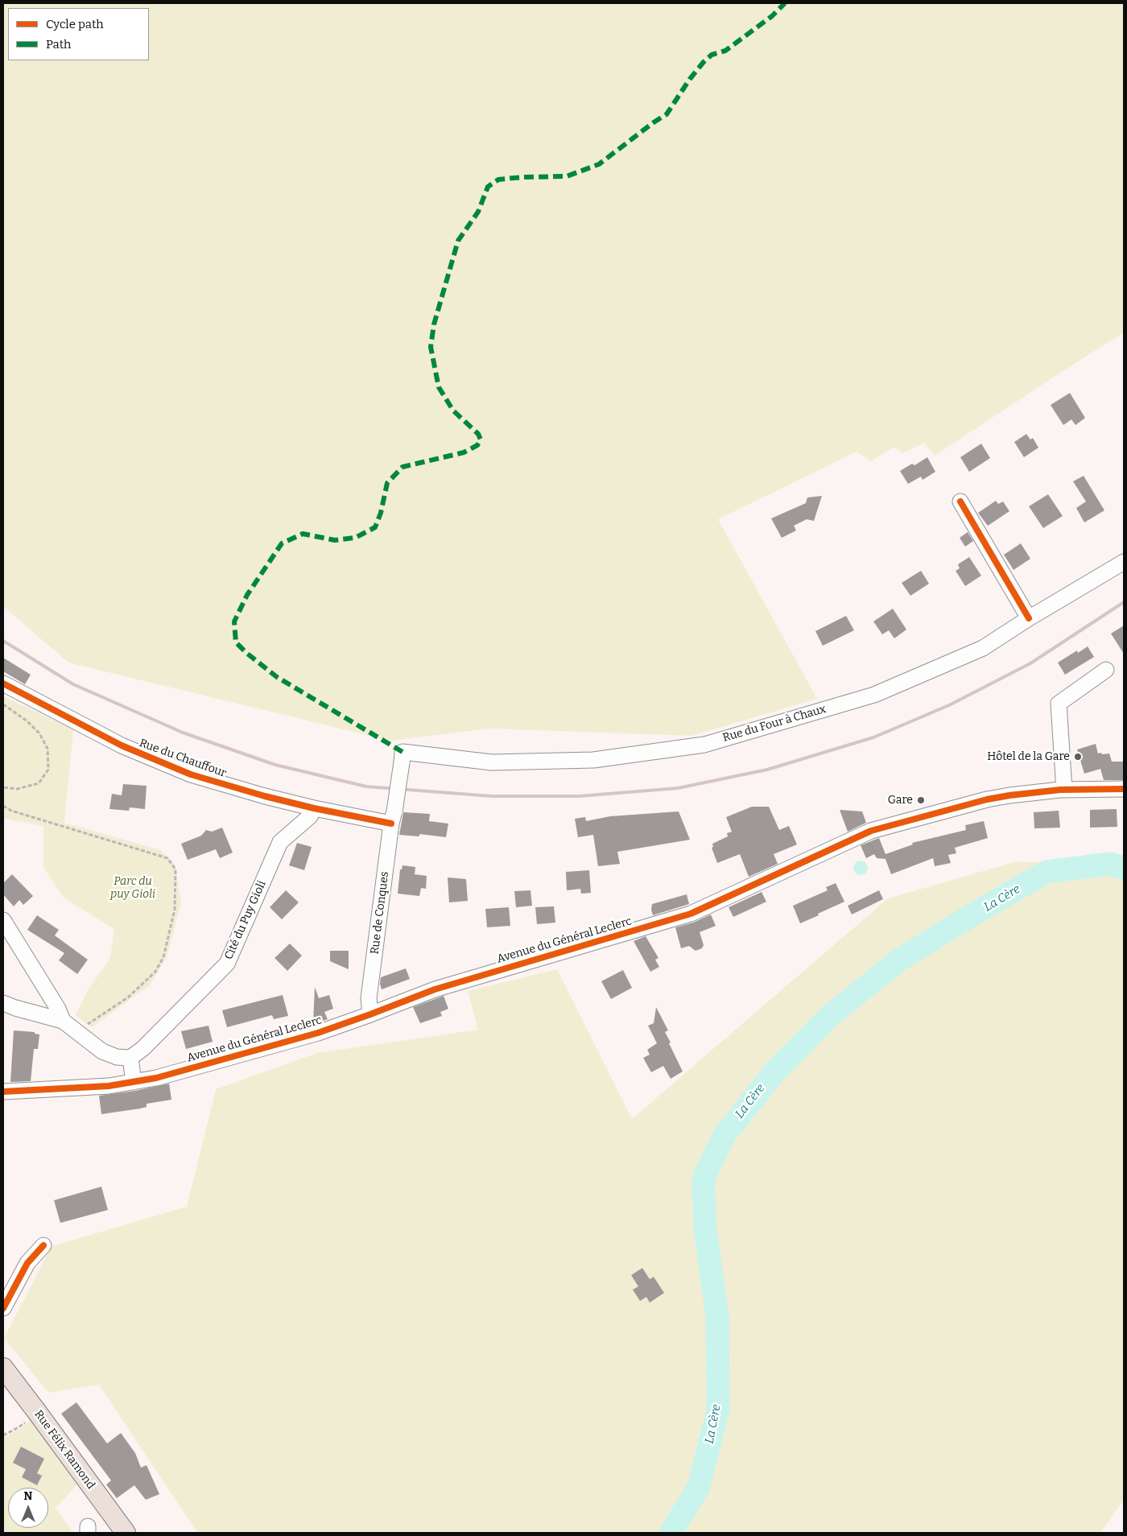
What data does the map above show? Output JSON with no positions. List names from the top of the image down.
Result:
{
  "streets": {
    "main road": ["Rue Félix Ramond"],
    "street": [
      "Rue du Four à Chaux",
      "Rue du Chauffour",
      "Rue de Conques",
      "Cité du Puy Gioli",
      "Avenue du Général Leclerc"
    ]
  },
  "crossings": [
    ["Rue du Four à Chaux", "Rue de Conques"],
    ["Rue du Chauffour", "Rue de Conques"],
    ["Rue du Chauffour", "Cité du Puy Gioli"],
    ["Rue de Conques", "Avenue du Général Leclerc"]
  ],
  "water": ["La Cère"],
  "parks": ["Parc du puy Gioli"],
  "places": ["Hôtel de la Gare", "Gare"],
  "legend": ["Cycle path", "Path"],
  "north": "top"
}
